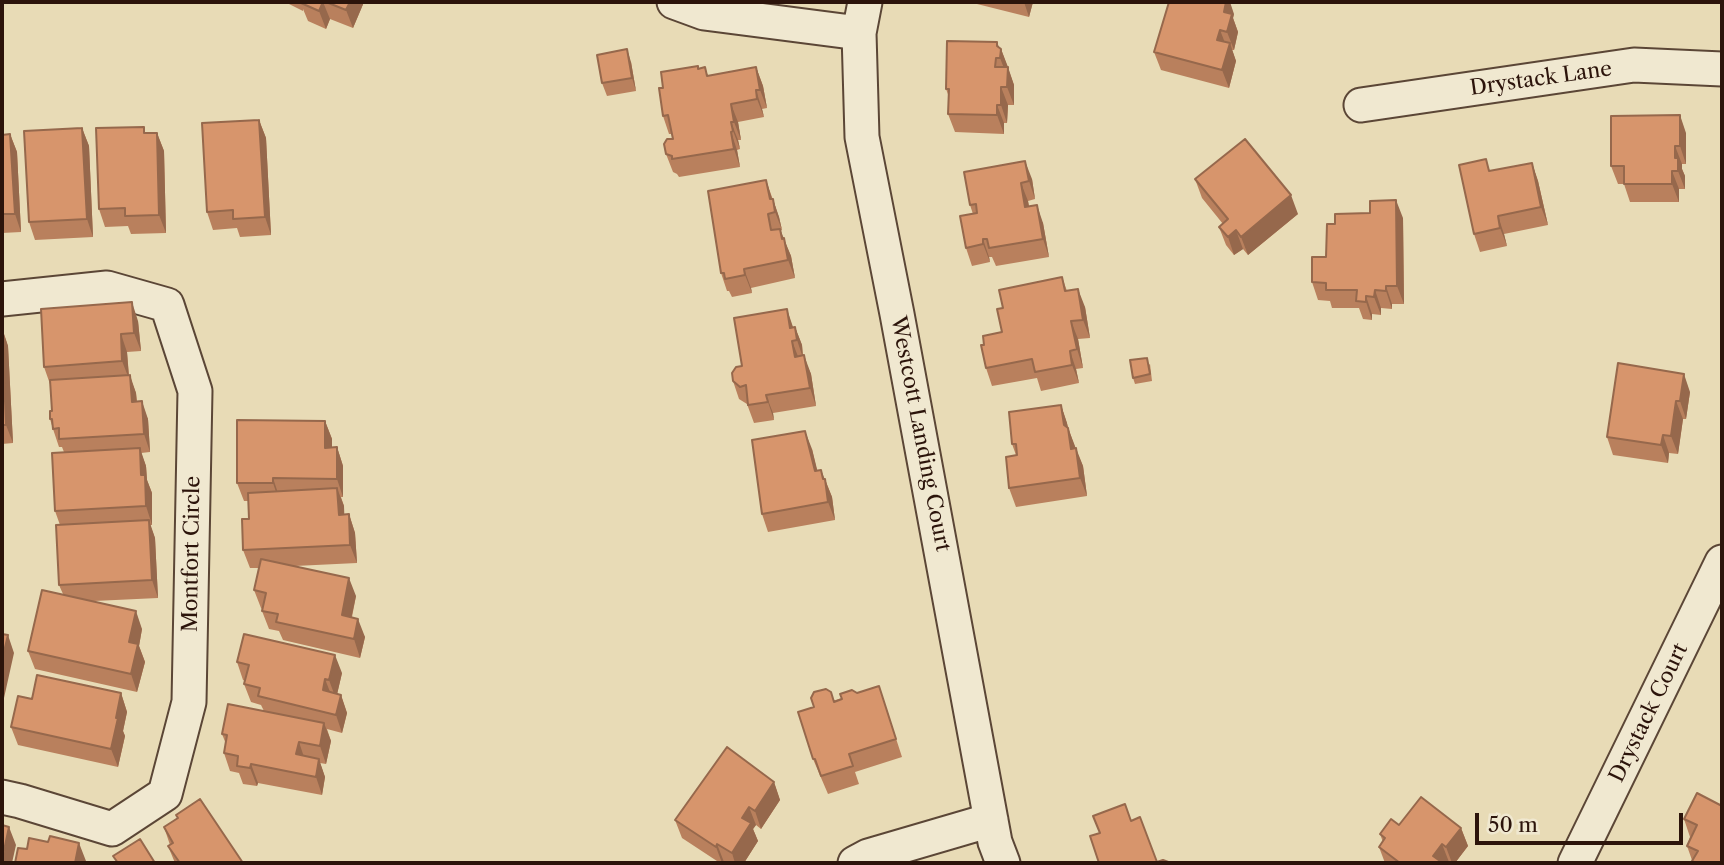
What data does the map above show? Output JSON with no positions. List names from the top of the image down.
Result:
{
  "streets": {
    "street": [
      "Drystack Lane",
      "Westcott Landing Court",
      "Montfort Circle",
      "Drystack Court"
    ]
  },
  "scale_bar": "50 m"
}
